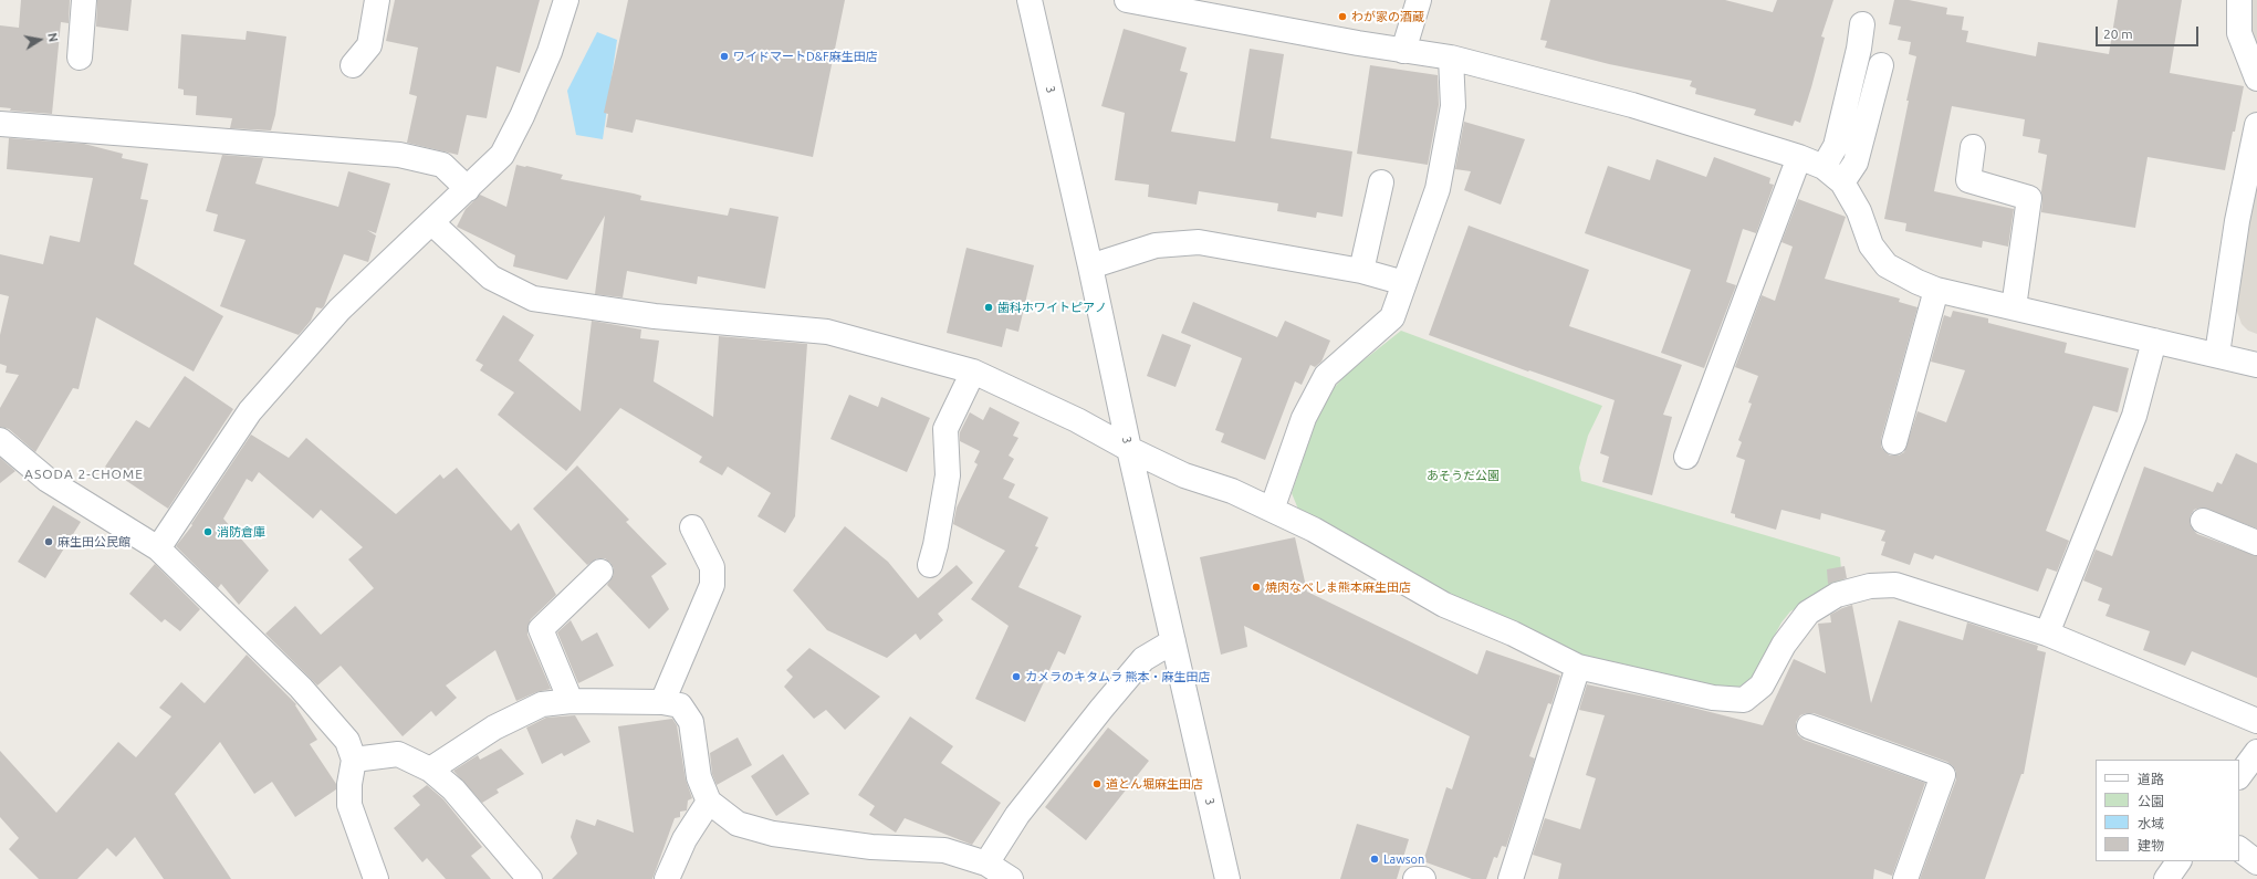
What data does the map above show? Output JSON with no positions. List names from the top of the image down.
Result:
{
  "streets": {
    "street": ["3"]
  },
  "districts": ["ASODA 2-CHOME"],
  "parks": ["あそうだ公園"],
  "places": [
    "わが家の酒蔵",
    "ワイドマートD&F麻生田店",
    "歯科ホワイトピアノ",
    "消防倉庫",
    "麻生田公民館",
    "焼肉なべしま熊本麻生田店",
    "カメラのキタムラ 熊本・麻生田店",
    "道とん堀麻生田店",
    "Lawson"
  ],
  "legend": [
    "道路",
    "公園",
    "水域",
    "建物"
  ],
  "scale_bar": "20 m",
  "north": "right"
}
